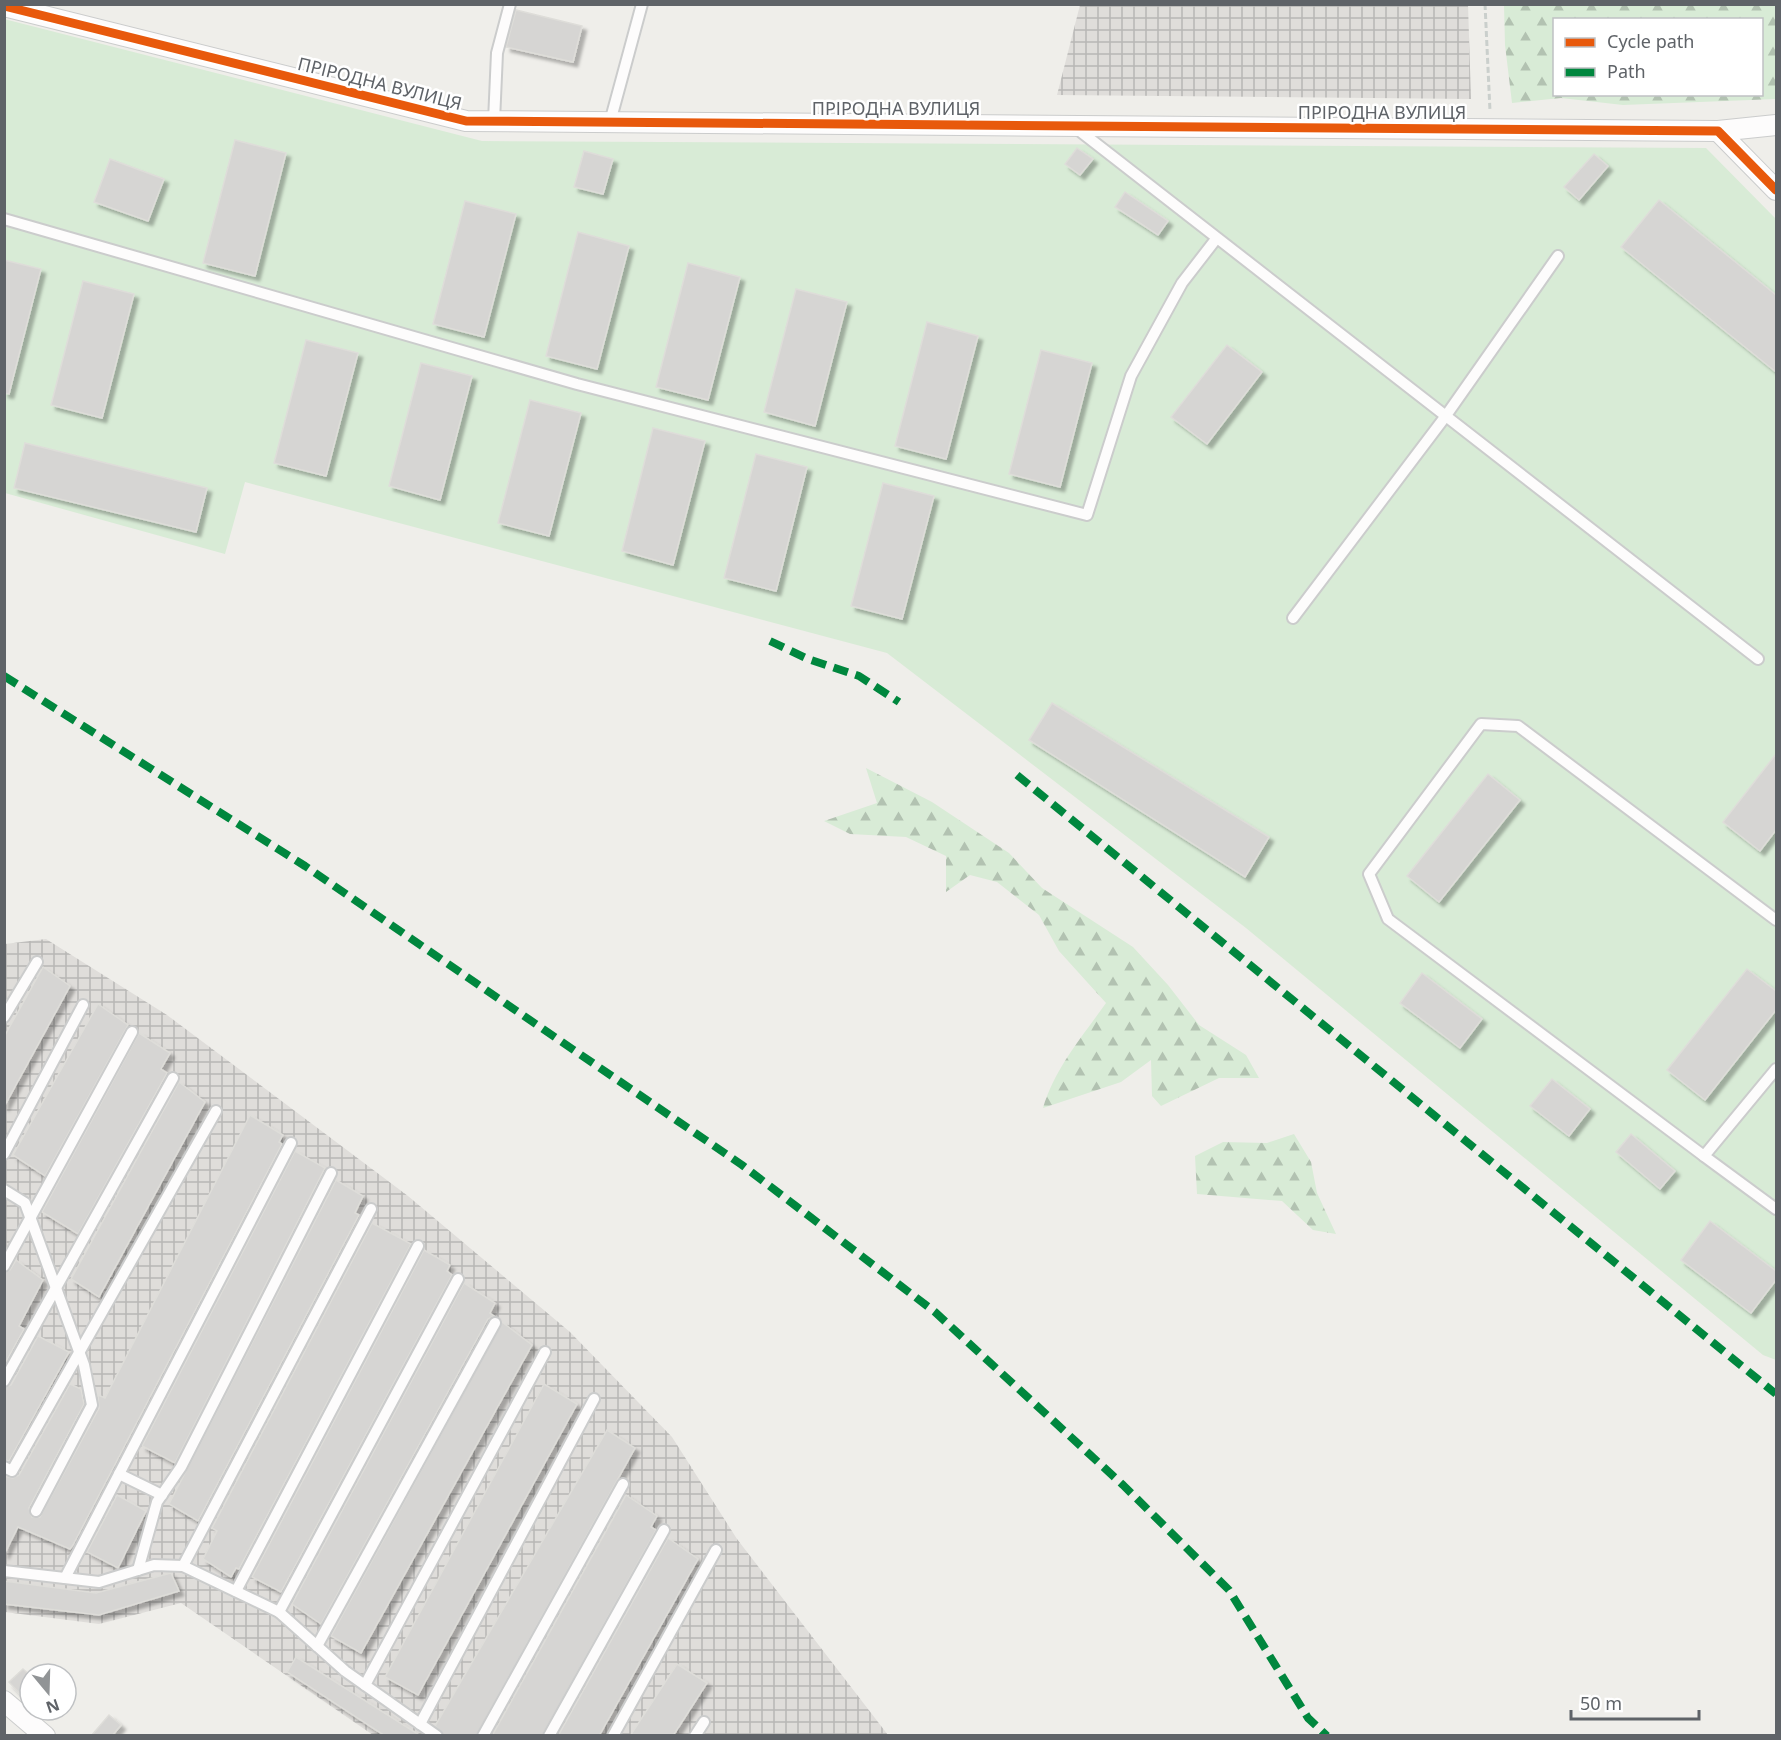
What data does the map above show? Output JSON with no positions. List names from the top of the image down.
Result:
{
  "streets": {
    "street": ["ПРІРОДНА ВУЛИЦЯ"]
  },
  "legend": ["Cycle path", "Path"],
  "scale_bar": "50 m",
  "north": "bottom"
}
